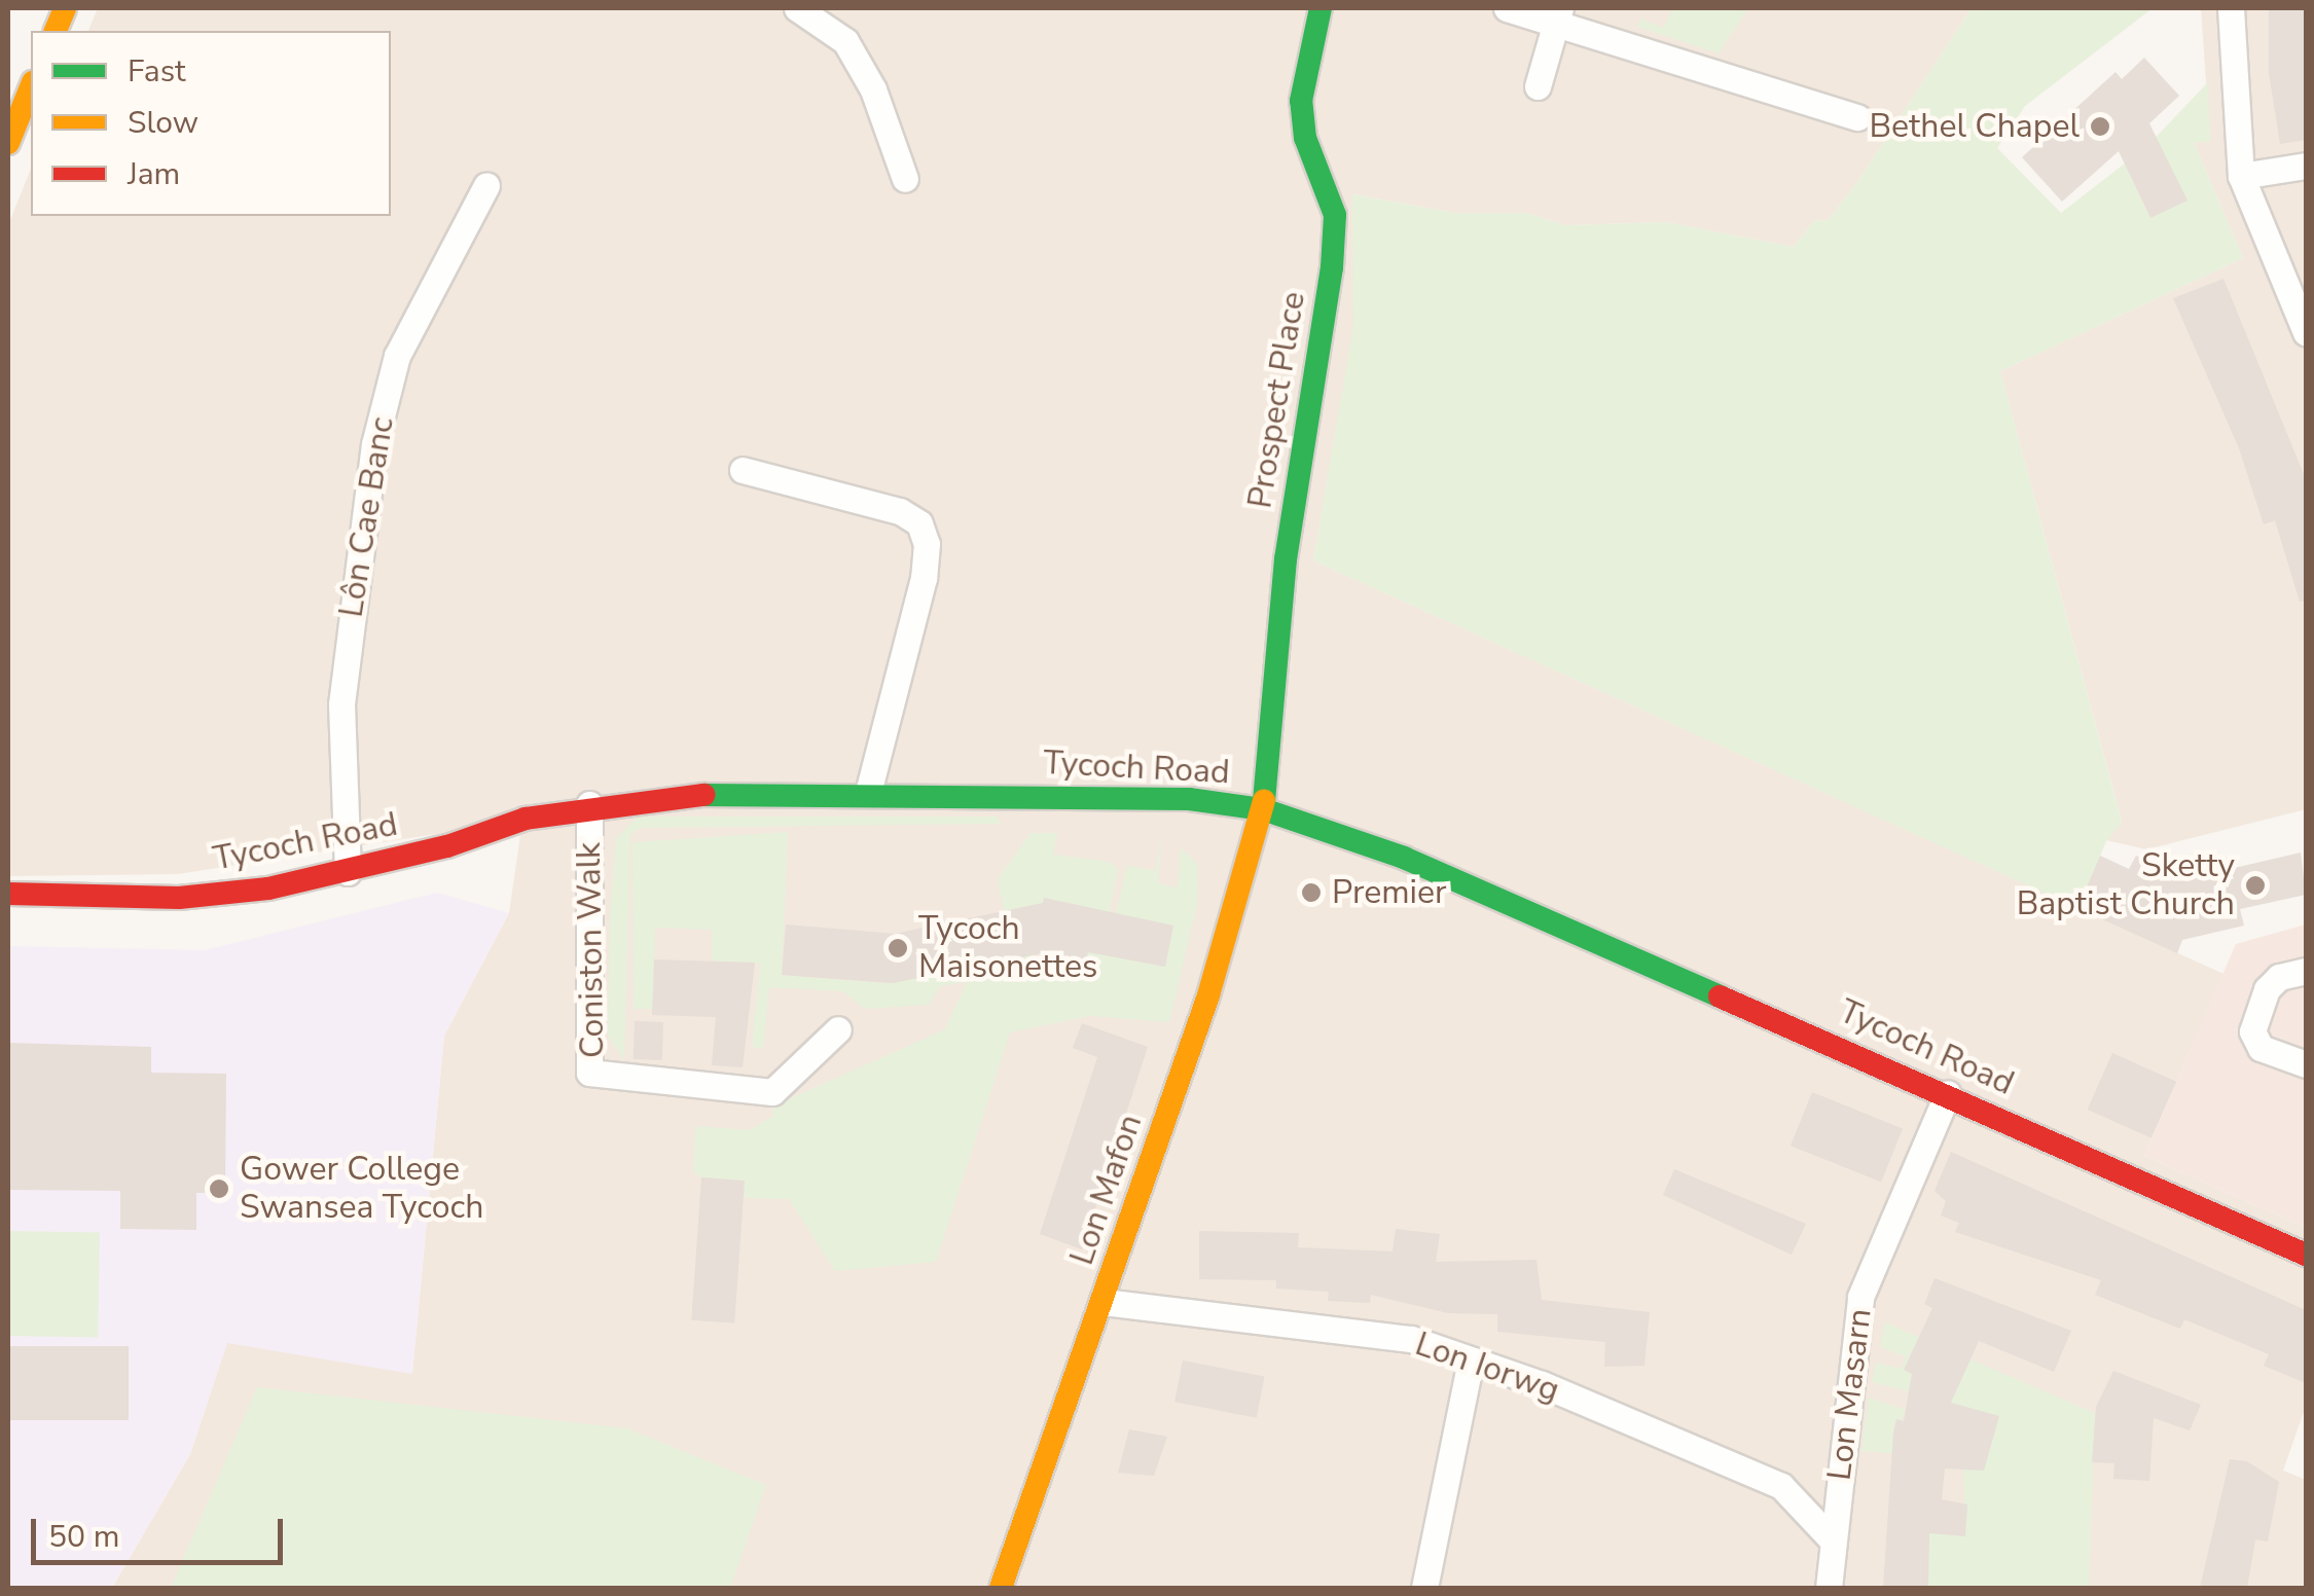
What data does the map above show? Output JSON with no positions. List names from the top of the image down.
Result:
{
  "streets": {
    "street": [
      "Prospect Place",
      "Lôn Cae Banc",
      "Tycoch Road",
      "Coniston Walk",
      "Lon Mafon",
      "Lon Iorwg",
      "Lon Masarn"
    ]
  },
  "crossings": [
    ["Prospect Place", "Tycoch Road"],
    ["Prospect Place", "Lon Mafon"],
    ["Lôn Cae Banc", "Tycoch Road"],
    ["Tycoch Road", "Coniston Walk"],
    ["Tycoch Road", "Lon Mafon"],
    ["Tycoch Road", "Lon Masarn"],
    ["Lon Mafon", "Lon Iorwg"],
    ["Lon Iorwg", "Lon Masarn"]
  ],
  "places": [
    "Bethel Chapel",
    "Sketty Baptist Church",
    "Premier",
    "Tycoch Maisonettes",
    "Gower College Swansea Tycoch"
  ],
  "legend": ["Fast", "Slow", "Jam"],
  "scale_bar": "50 m"
}
